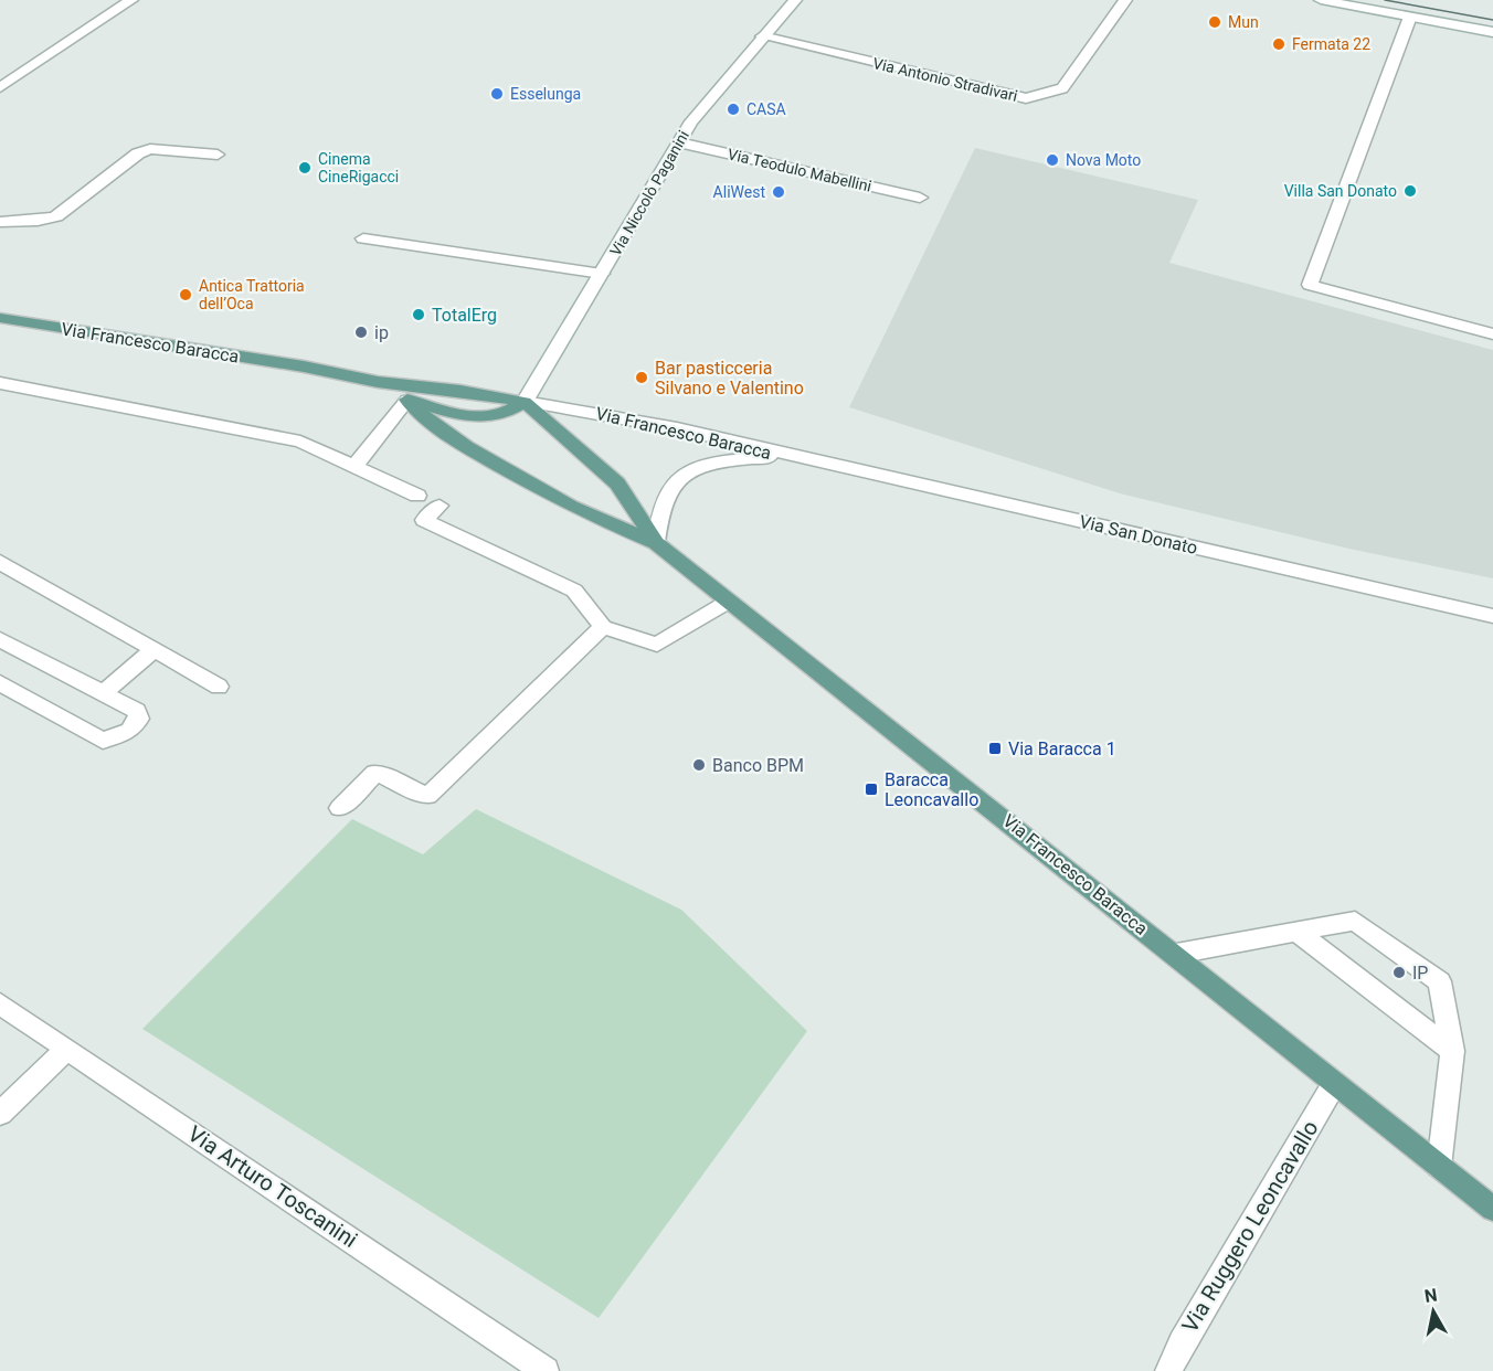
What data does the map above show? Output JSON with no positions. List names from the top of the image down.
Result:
{
  "streets": {
    "main road": ["Via Francesco Baracca"],
    "street": [
      "Via Antonio Stradivari",
      "Via Teodulo Mabellini",
      "Via Niccolò Paganini",
      "Via San Donato",
      "Via Arturo Toscanini",
      "Via Ruggero Leoncavallo"
    ]
  },
  "crossings": [
    ["Via Antonio Stradivari", "Via Niccolò Paganini"],
    ["Via Teodulo Mabellini", "Via Niccolò Paganini"],
    ["Via Niccolò Paganini", "Via Francesco Baracca"],
    ["Via Francesco Baracca", "Via San Donato"],
    ["Via Francesco Baracca", "Via Ruggero Leoncavallo"]
  ],
  "places": {
    "other": [
      "Mun",
      "Fermata 22",
      "Esselunga",
      "CASA",
      "Nova Moto",
      "Cinema CineRigacci",
      "Villa San Donato",
      "AliWest",
      "Antica Trattoria dell’Oca",
      "TotalErg",
      "ip",
      "Bar pasticceria Silvano e Valentino",
      "Banco BPM",
      "IP"
    ],
    "transit": ["Via Baracca 1", "Baracca Leoncavallo"]
  },
  "north": "top"
}
